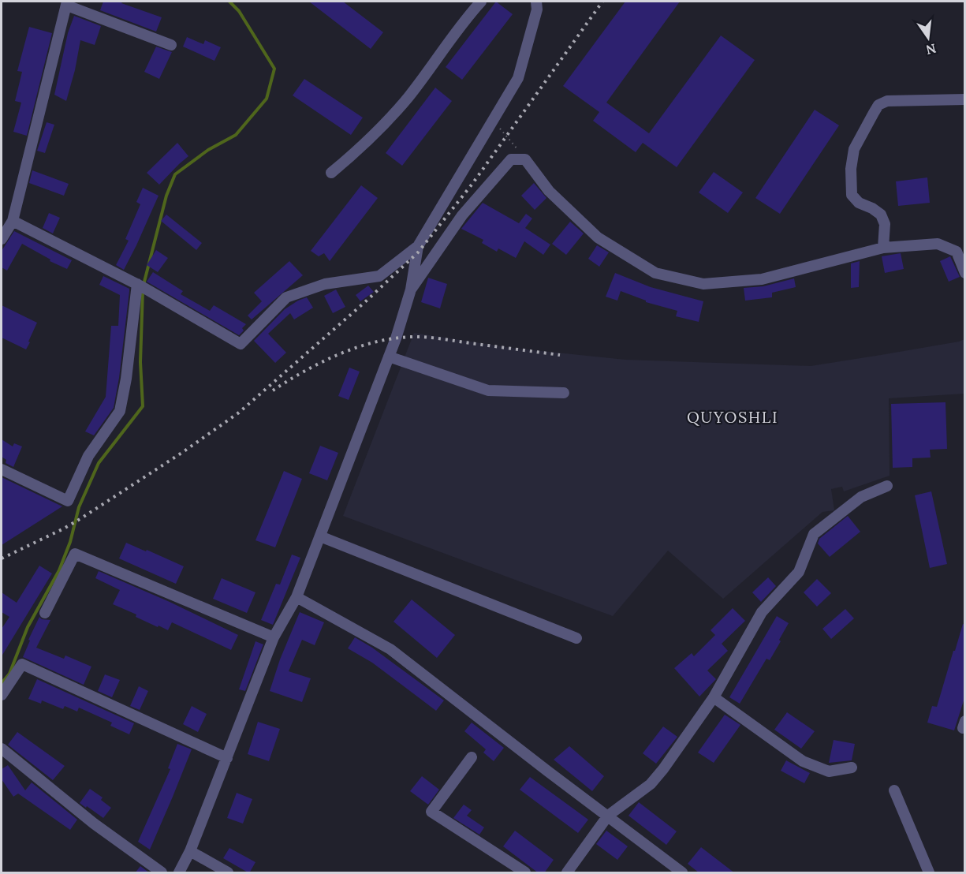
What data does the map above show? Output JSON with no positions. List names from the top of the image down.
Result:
{
  "districts": ["QUYOSHLI"],
  "north": "bottom"
}
